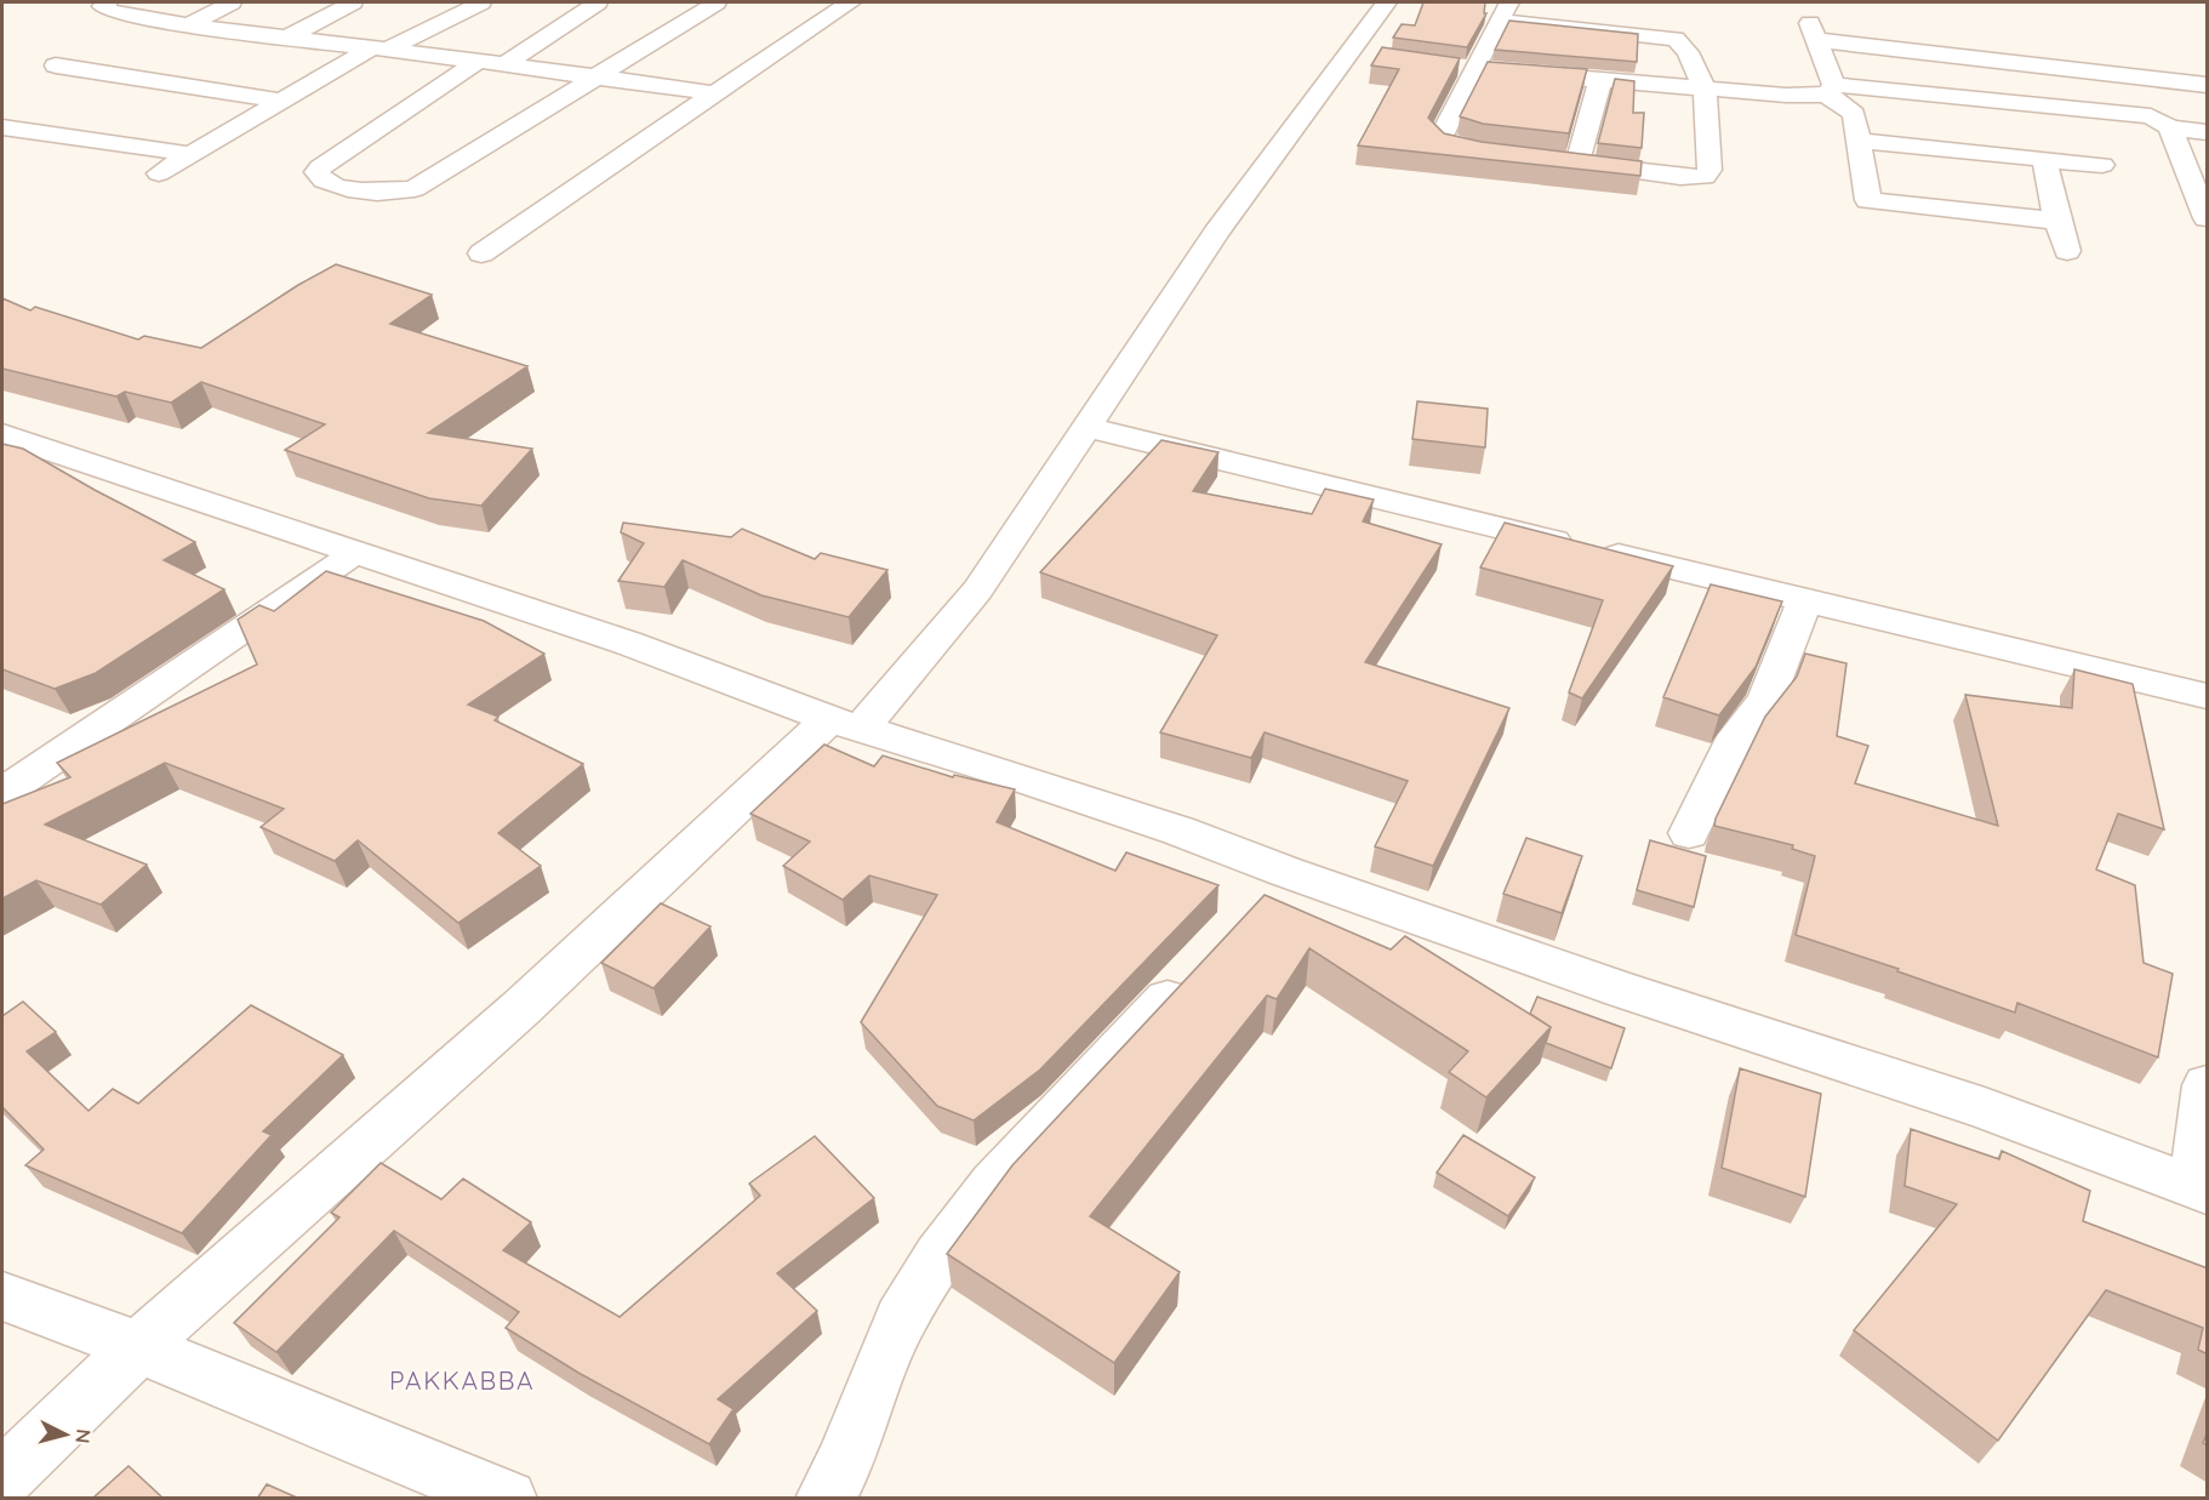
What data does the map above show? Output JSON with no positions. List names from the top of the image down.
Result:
{
  "districts": ["PAKKABBA"],
  "north": "right"
}
